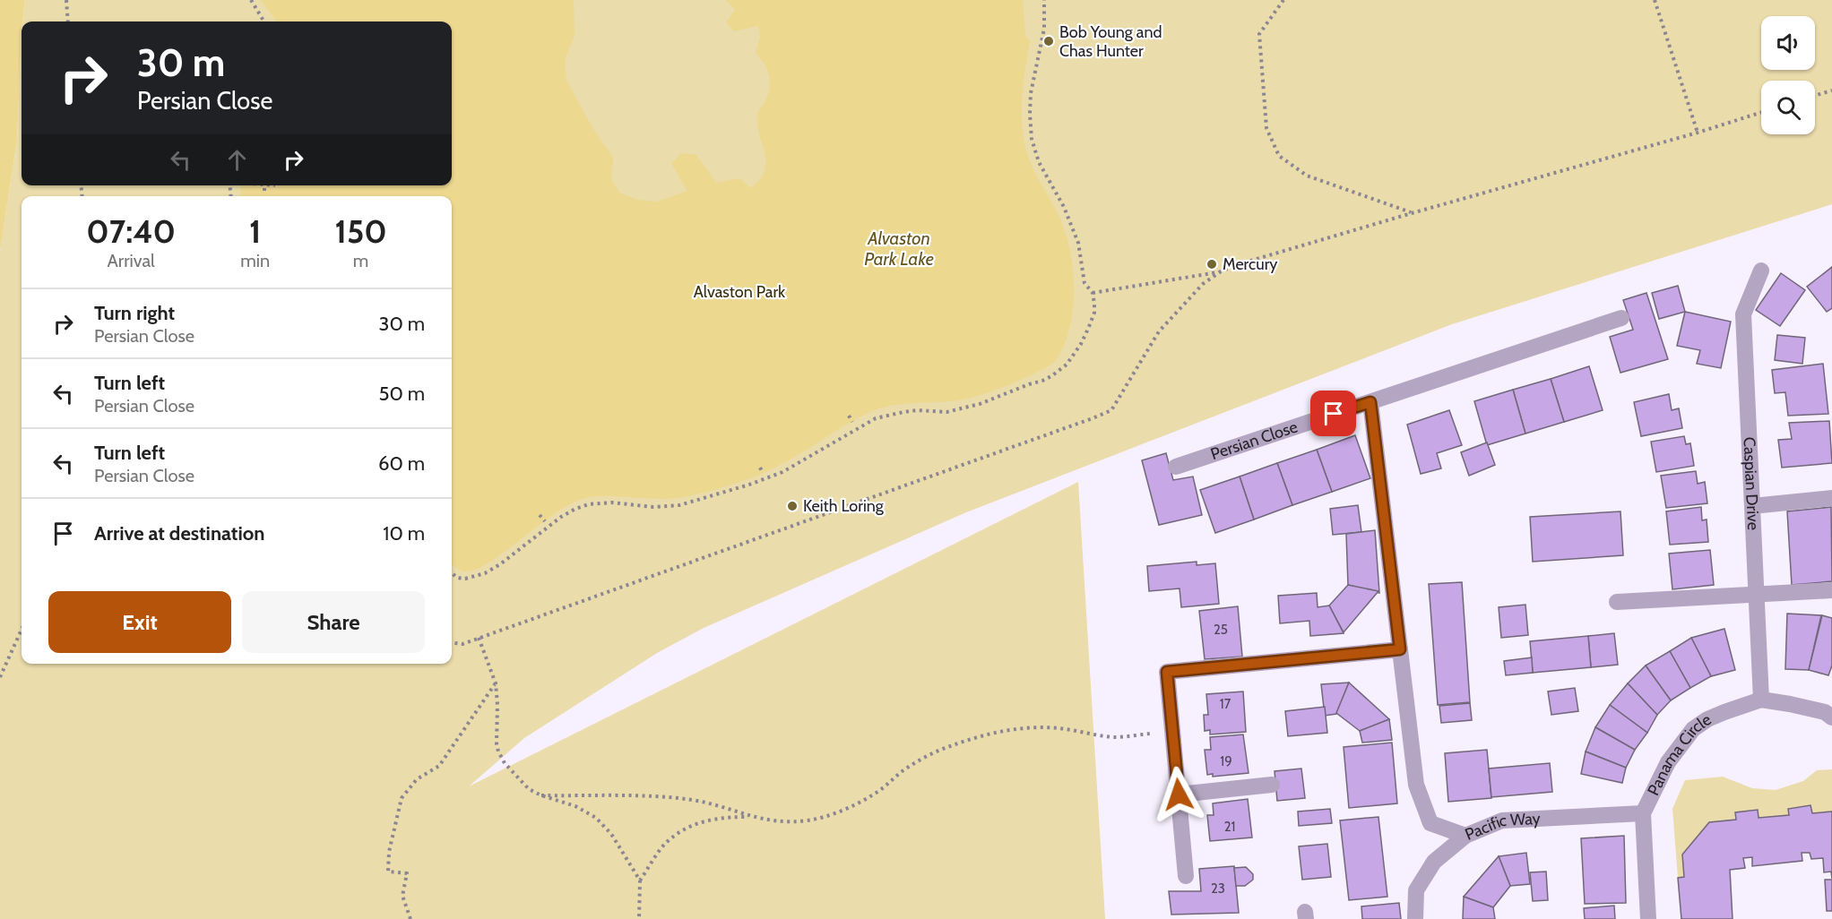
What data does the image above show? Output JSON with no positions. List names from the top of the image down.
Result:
{
  "streets": {
    "street": [
      "Persian Close",
      "Caspian Drive",
      "Panama Circle",
      "Pacific Way"
    ]
  },
  "crossings": [
    ["Caspian Drive", "Panama Circle"],
    ["Panama Circle", "Pacific Way"]
  ],
  "water": ["Alvaston Park Lake"],
  "parks": ["Alvaston Park"],
  "places": ["Bob Young and Chas Hunter", "Mercury", "Keith Loring"],
  "house_numbers": [
    "25",
    "17",
    "19",
    "21",
    "23"
  ],
  "page": {
    "turn": ["30 m", "Persian Close"],
    "eta": [
      "07:40",
      "Arrival",
      "1",
      "min",
      "150",
      "m"
    ],
    "list": [
      {
        "name": "Turn right",
        "note": "Persian Close",
        "value": "30 m"
      },
      {
        "name": "Turn left",
        "note": "Persian Close",
        "value": "50 m"
      },
      {
        "name": "Turn left",
        "note": "Persian Close",
        "value": "60 m"
      },
      {
        "name": "Arrive at destination",
        "value": "10 m"
      }
    ],
    "buttons": ["Exit", "Share"]
  }
}
